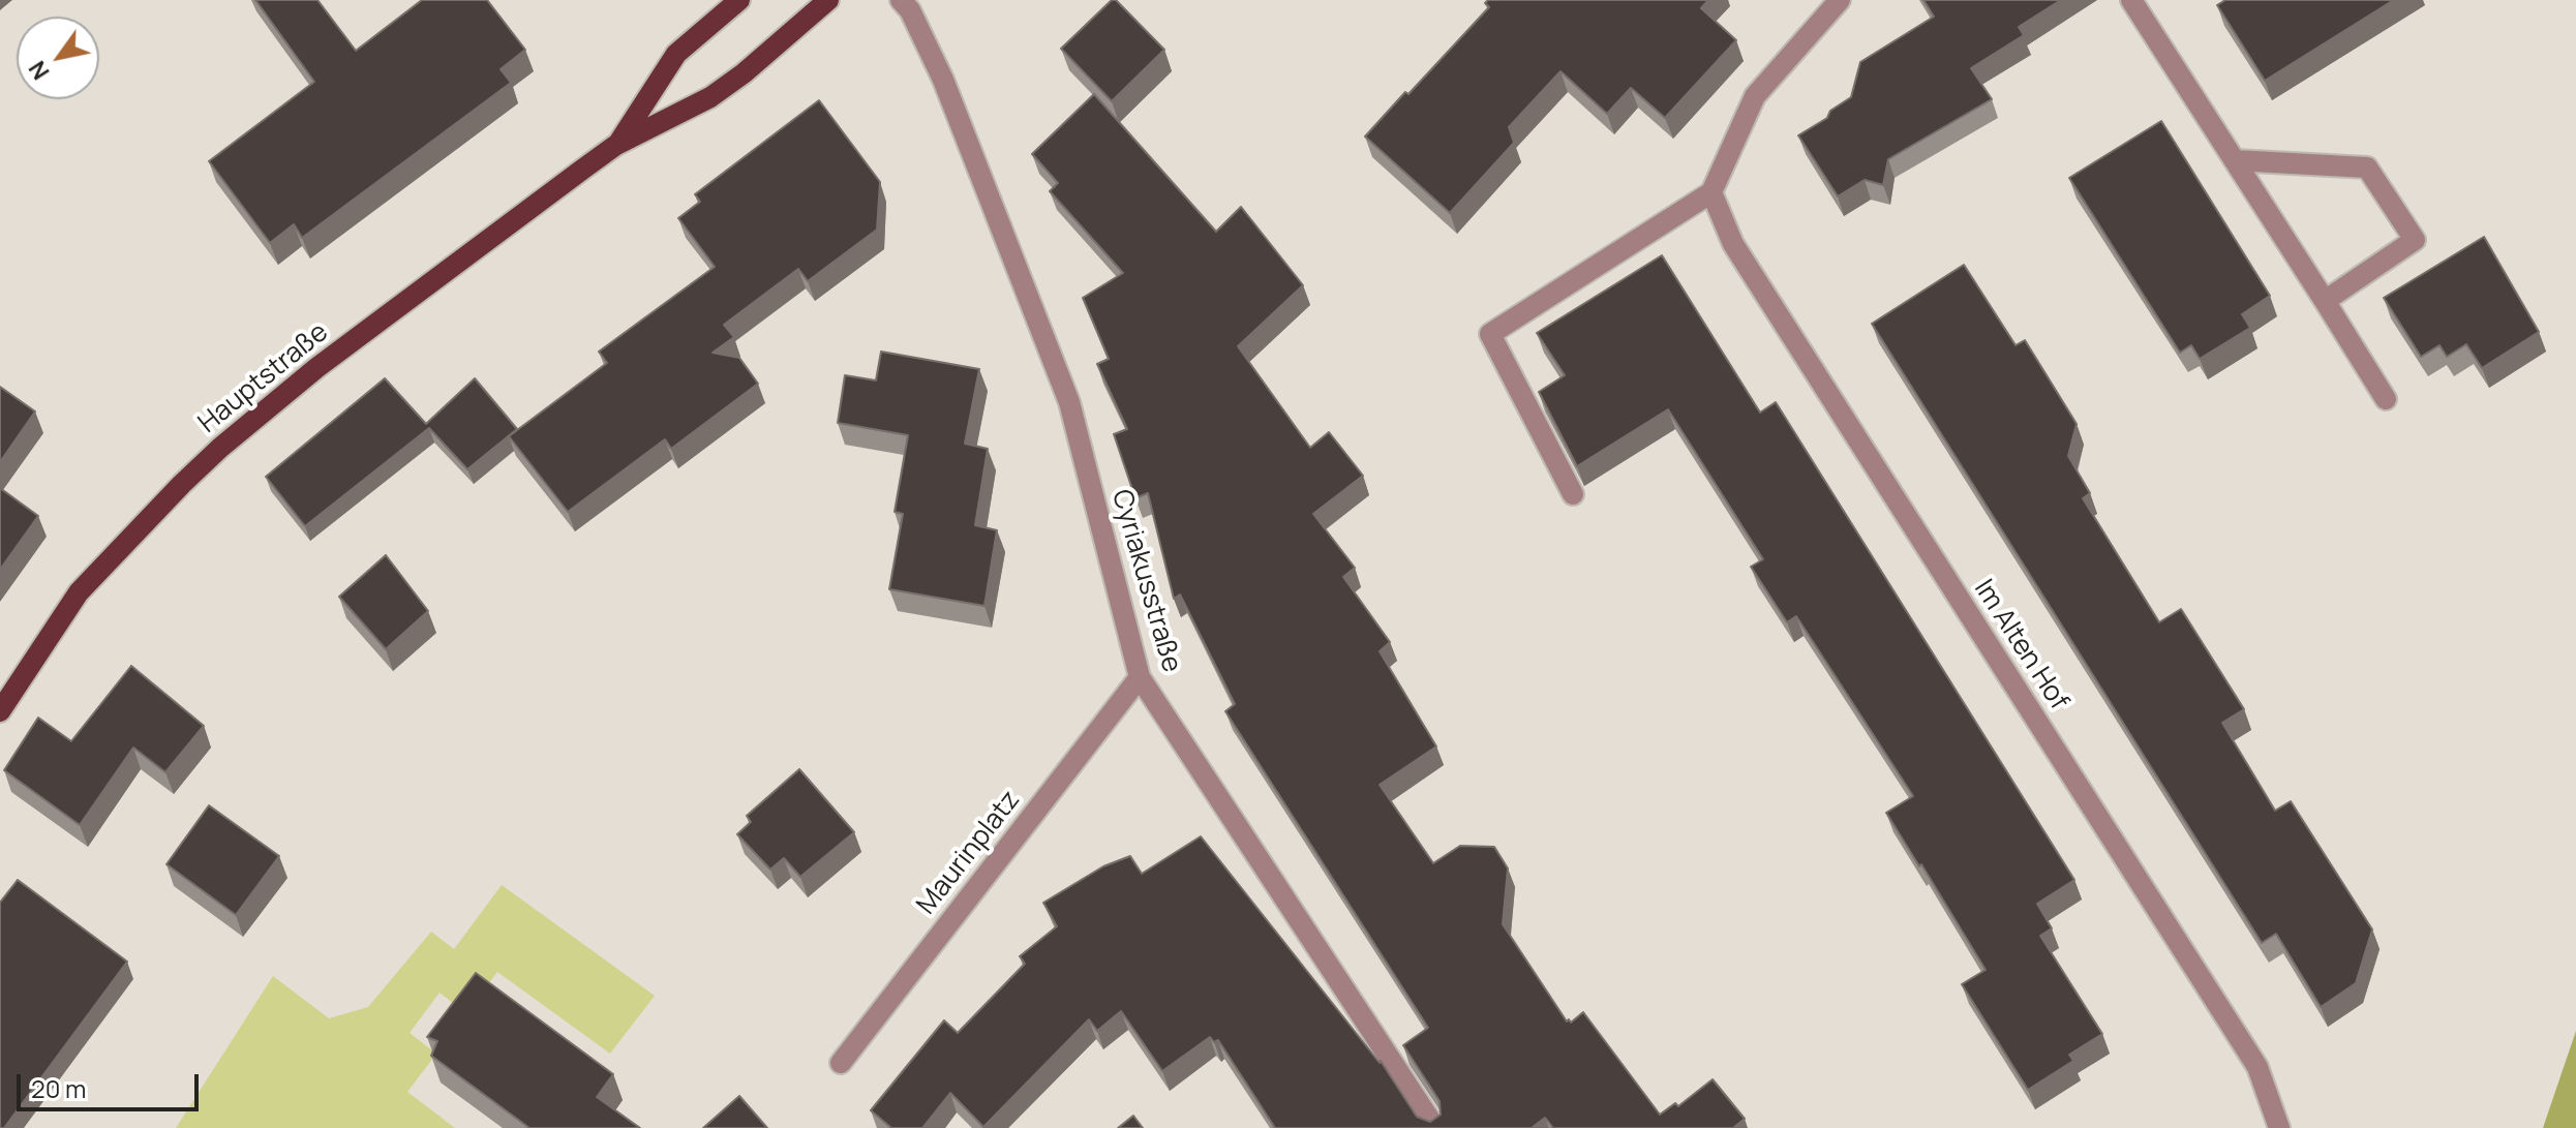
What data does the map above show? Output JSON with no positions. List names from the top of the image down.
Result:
{
  "streets": {
    "main road": ["Hauptstraße"],
    "street": ["Cyriakusstraße", "Im Alten Hof", "Maurinplatz"]
  },
  "crossings": [
    ["Cyriakusstraße", "Maurinplatz"]
  ],
  "scale_bar": "20 m",
  "north": "bottom left"
}
